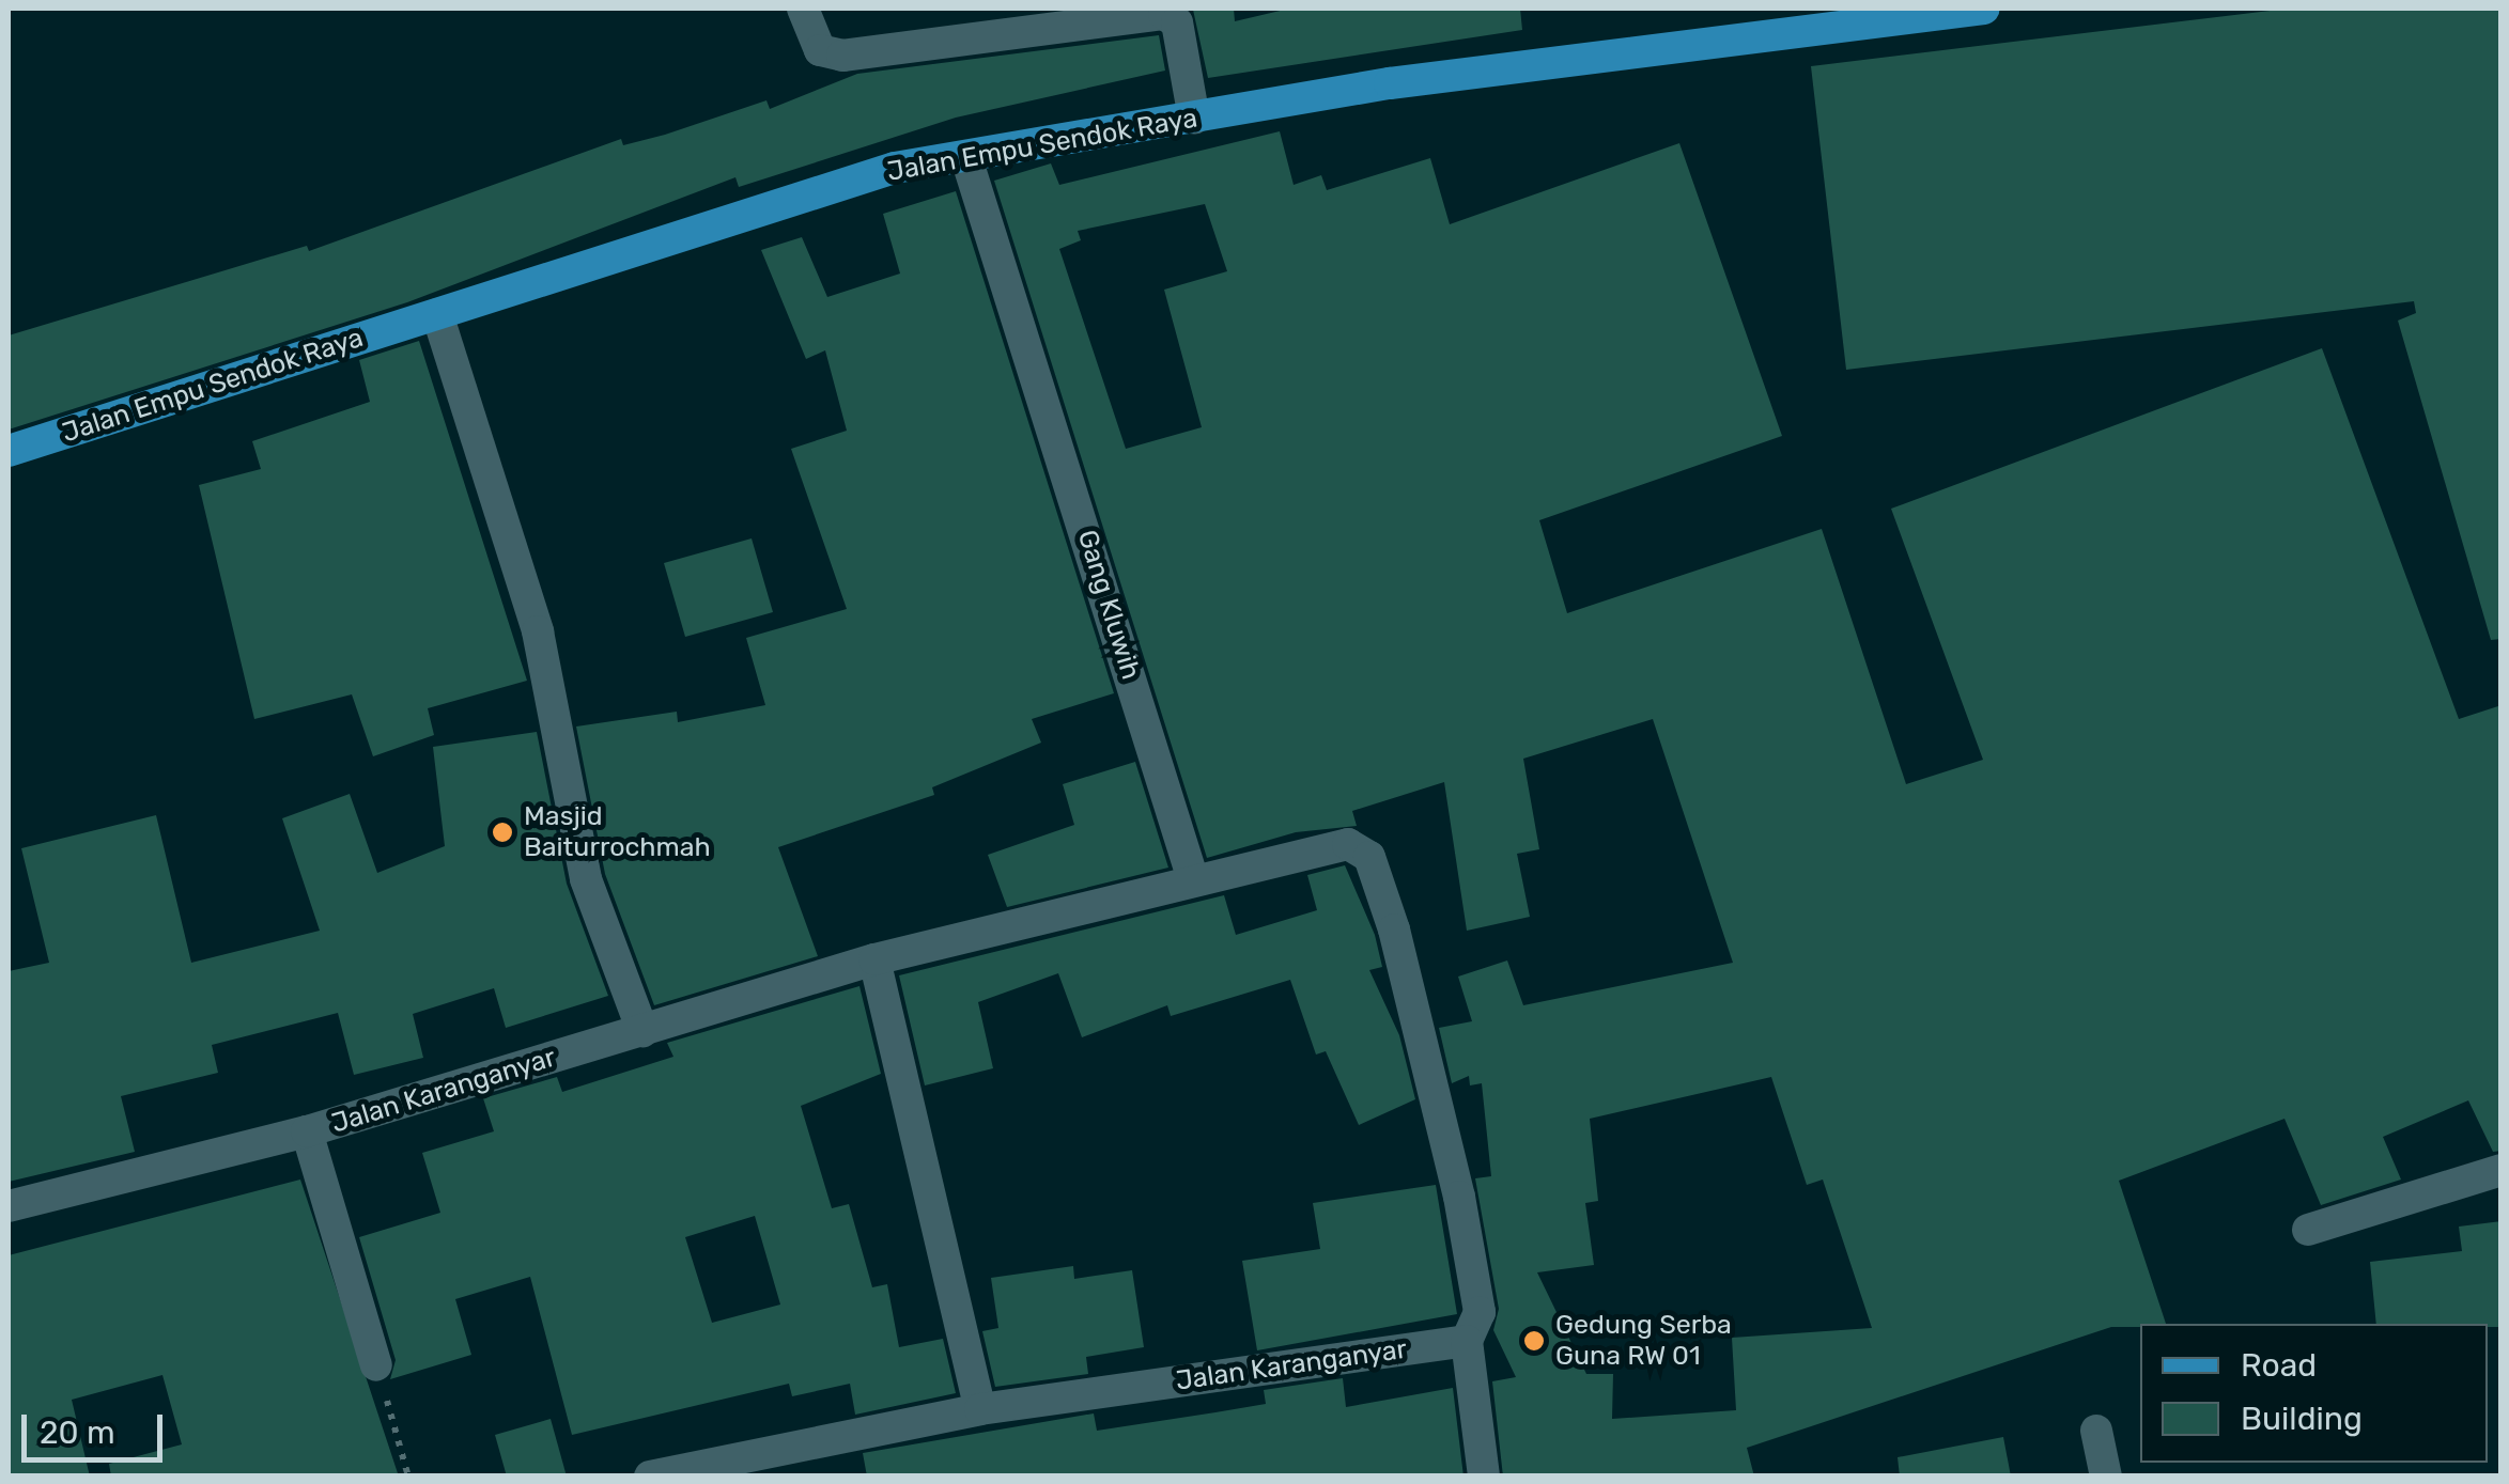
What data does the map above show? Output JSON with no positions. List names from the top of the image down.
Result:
{
  "streets": {
    "main road": ["Jalan Empu Sendok Raya"],
    "street": ["Gang Kluwih", "Jalan Karanganyar"]
  },
  "crossings": [
    ["Jalan Empu Sendok Raya", "Gang Kluwih"],
    ["Gang Kluwih", "Jalan Karanganyar"]
  ],
  "places": ["Masjid Baiturrochmah", "Gedung Serba Guna RW 01"],
  "legend": ["Road", "Building"],
  "scale_bar": "20 m"
}
